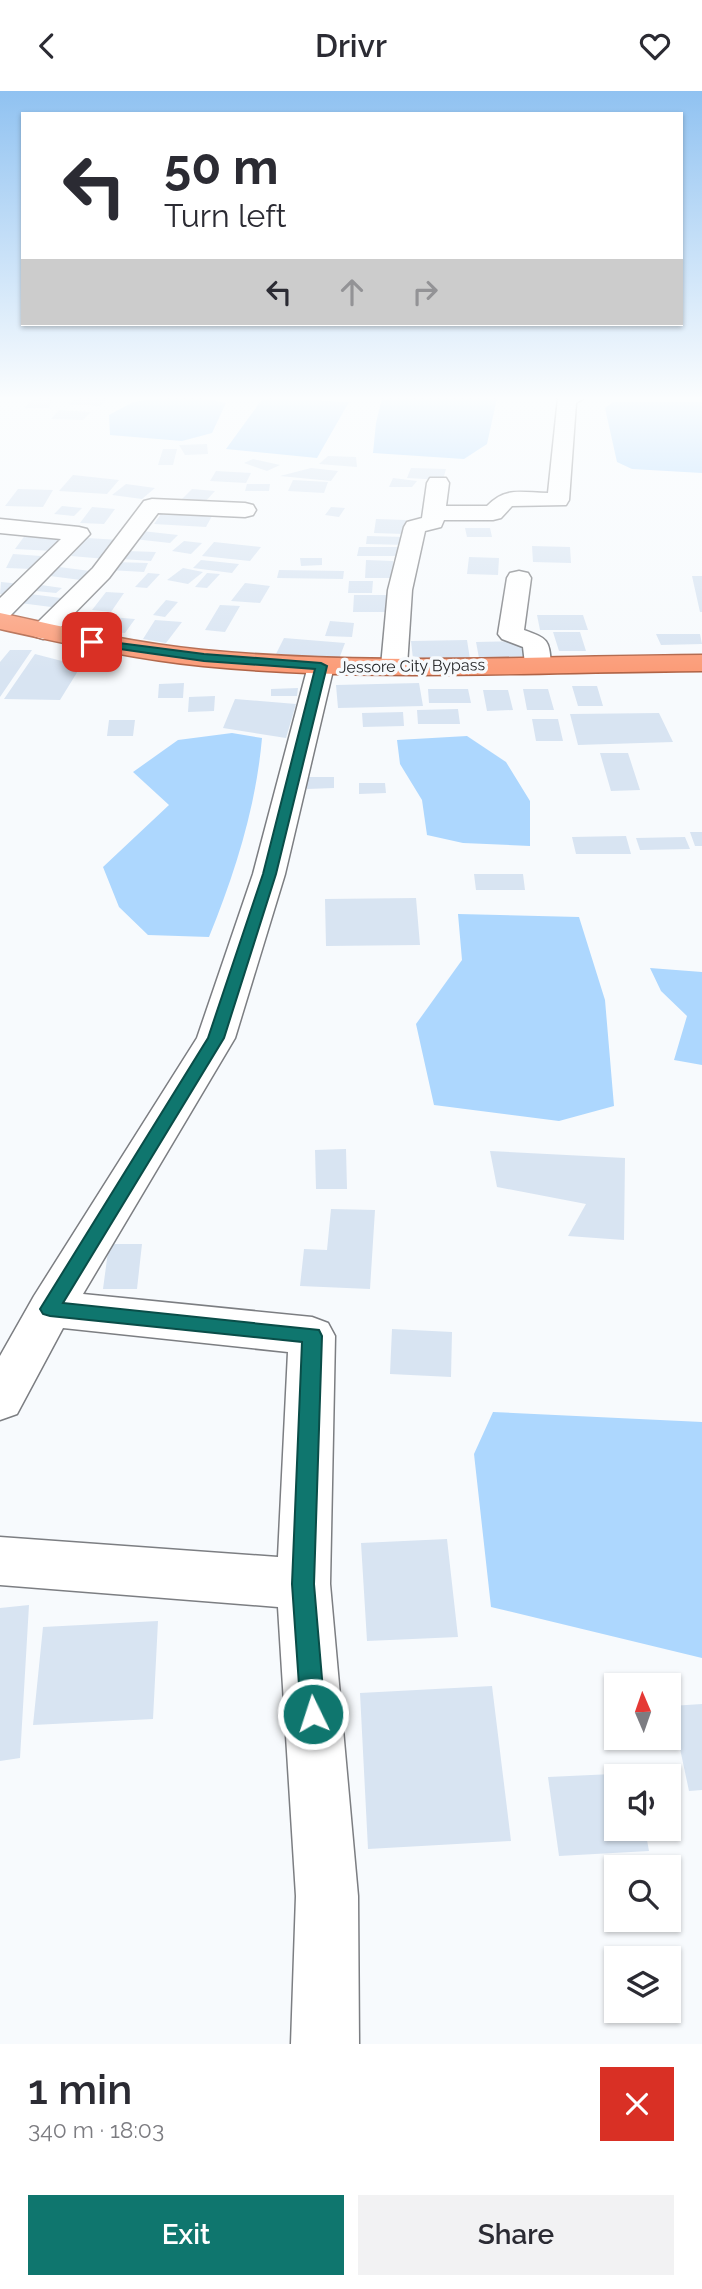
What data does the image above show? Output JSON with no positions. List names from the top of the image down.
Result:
{
  "streets": {
    "highway": ["Jessore City Bypass"]
  },
  "north": "top",
  "page": {
    "header": "Drivr",
    "turn": ["50 m", "Turn left"],
    "heading": ["1 min", "340 m · 18:03"],
    "buttons": ["Exit", "Share"]
  }
}
